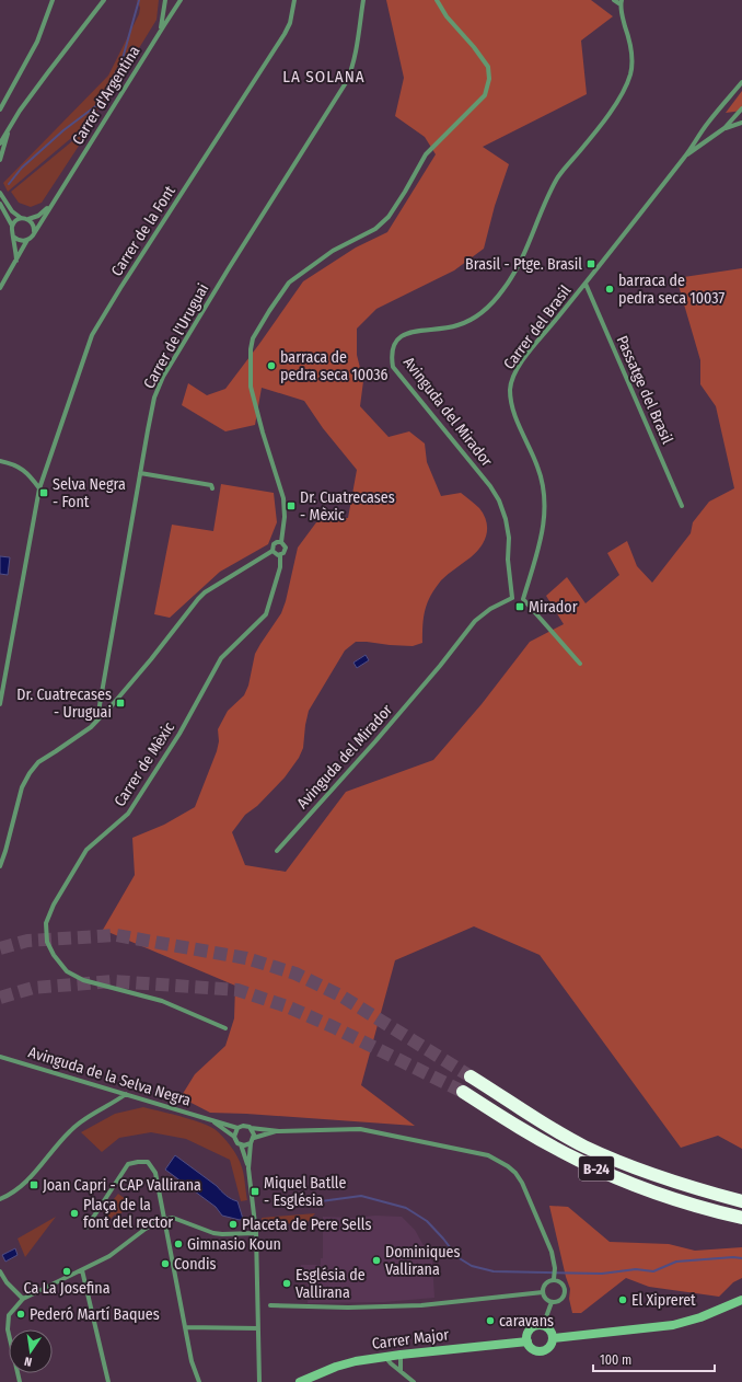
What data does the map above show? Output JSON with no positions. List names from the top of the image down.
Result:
{
  "streets": {
    "highway": ["B-24"],
    "street": [
      "Carrer d'Argentina",
      "Carrer de la Font",
      "Carrer del Brasil",
      "Carrer de l'Uruguai",
      "Passatge del Brasil",
      "Avinguda del Mirador",
      "Carrer de Mèxic",
      "Avinguda de la Selva Negra",
      "Carrer Major"
    ]
  },
  "crossings": [
    ["Carrer del Brasil", "Passatge del Brasil"]
  ],
  "districts": ["LA SOLANA"],
  "places": {
    "transit": [
      "Brasil - Ptge. Brasil",
      "Selva Negra - Font",
      "Dr. Cuatrecases - Mèxic",
      "Mirador",
      "Dr. Cuatrecases - Uruguai",
      "Joan Capri - CAP Vallirana",
      "Miquel Batlle - Església"
    ],
    "other": [
      "barraca de pedra seca 10037",
      "barraca de pedra seca 10036",
      "Plaça de la font del rector",
      "Placeta de Pere Sells",
      "Gimnasio Koun",
      "Dominiques Vallirana",
      "Condis",
      "Ca La Josefina",
      "Església de Vallirana",
      "El Xipreret",
      "Pederó Martí Baques",
      "caravans"
    ]
  },
  "scale_bar": "100 m",
  "north": "bottom"
}
